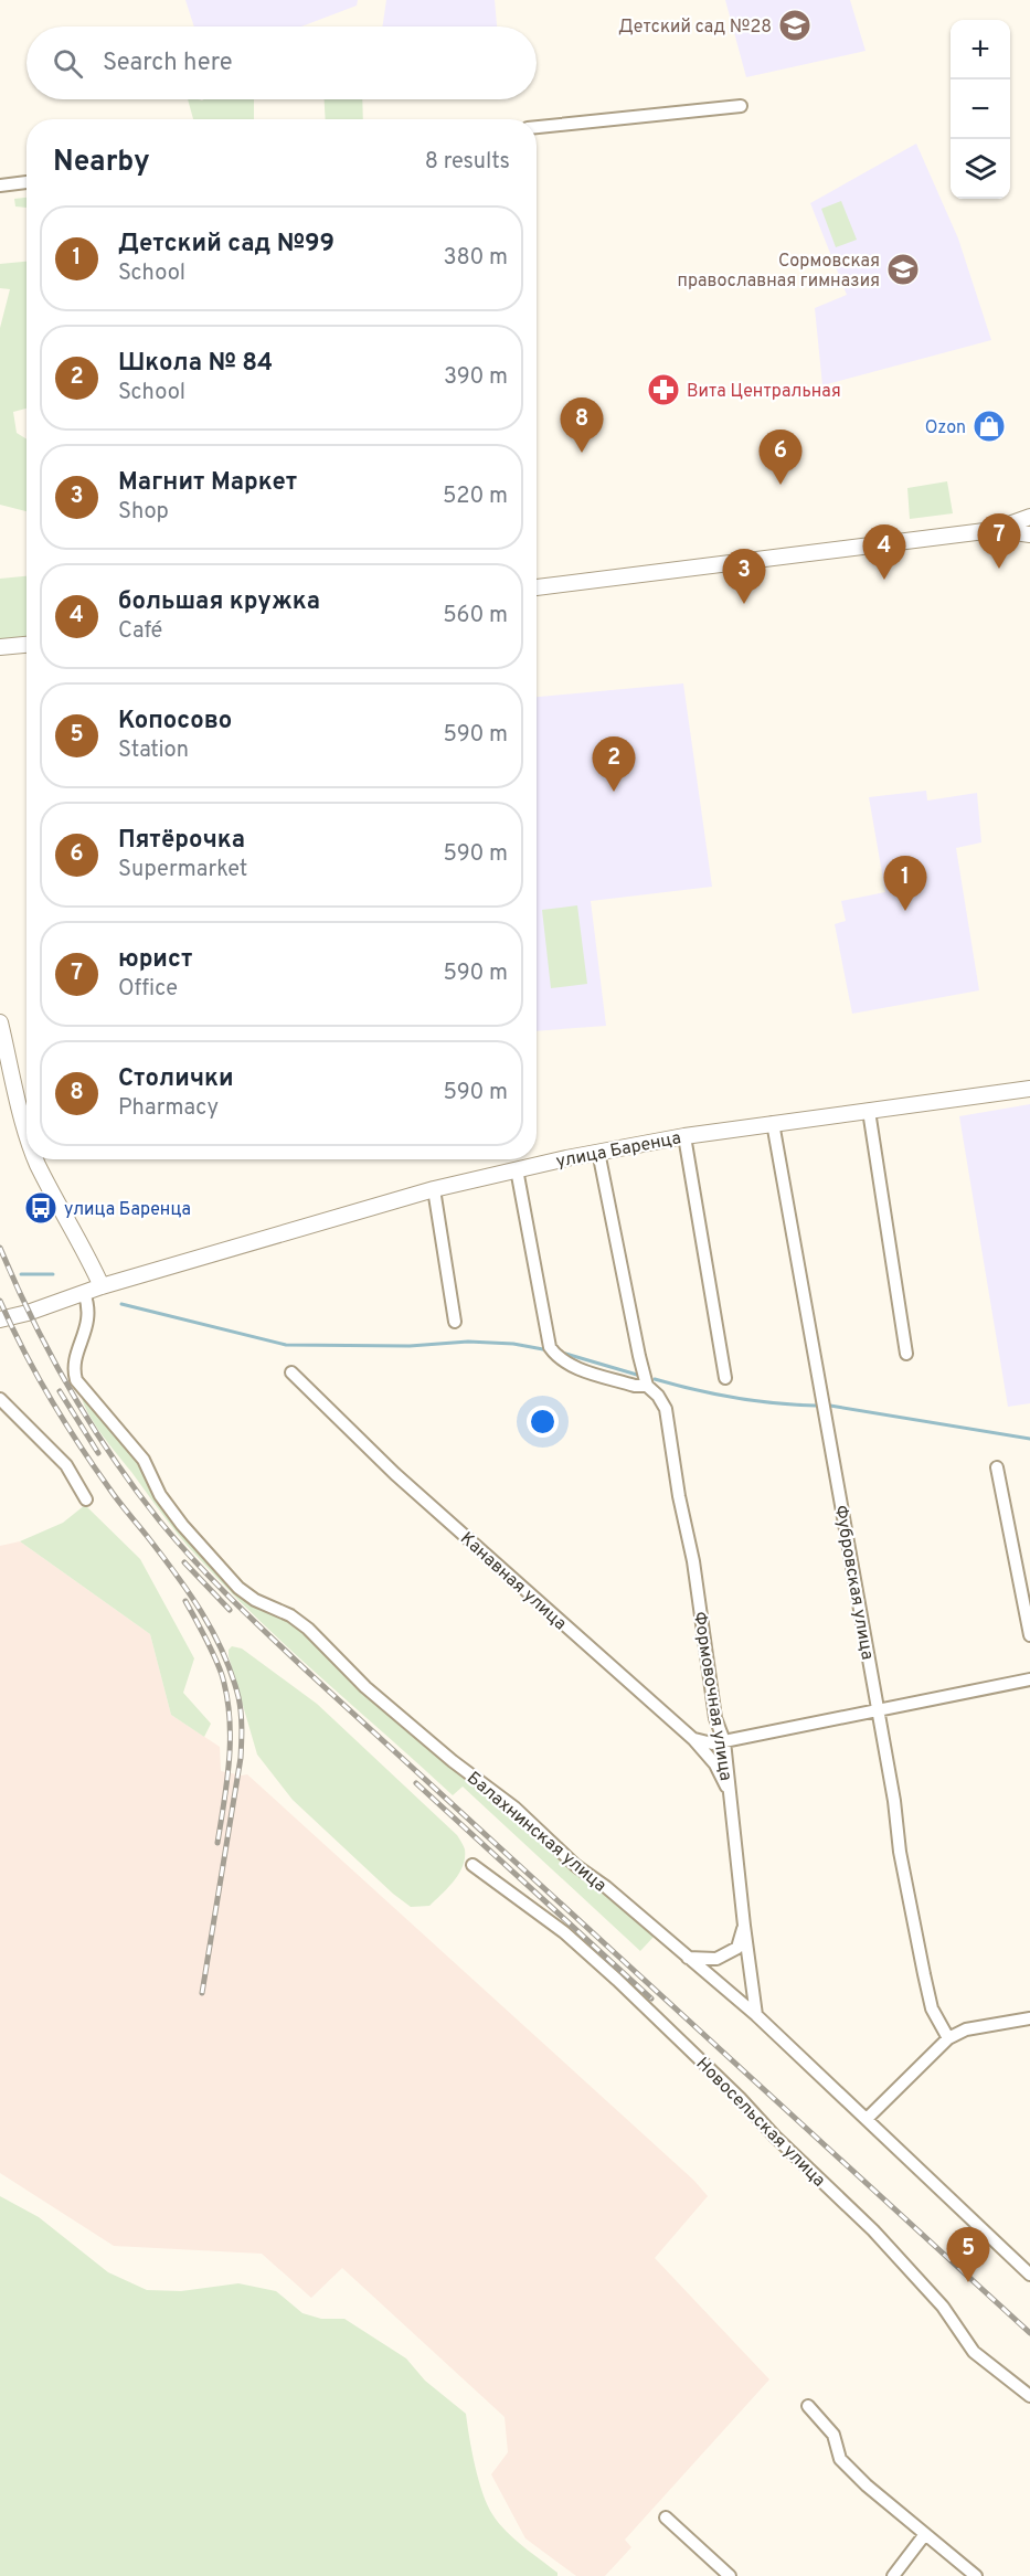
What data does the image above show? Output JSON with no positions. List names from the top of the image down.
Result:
{
  "streets": {
    "street": [
      "улица Баренца",
      "Канавная улица",
      "Фубровская улица",
      "Формовочная улица",
      "Балахнинская улица",
      "Новосельская улица"
    ]
  },
  "crossings": [
    ["улица Баренца", "Фубровская улица"],
    ["улица Баренца", "Формовочная улица"],
    ["улица Баренца", "Балахнинская улица"],
    ["Канавная улица", "Формовочная улица"],
    ["Формовочная улица", "Балахнинская улица"]
  ],
  "places": {
    "school or university": ["Детский сад №28", "Сормовская православная гимназия"],
    "pharmacy": ["Вита Центральная"],
    "shop": ["Ozon"],
    "bus stop": ["улица Баренца"]
  },
  "page": {
    "map_buttons": ["+", "−"],
    "search": "Search here",
    "heading": ["Nearby", "8 results"],
    "list": [
      {
        "mark": "1",
        "name": "Детский сад №99",
        "note": "School",
        "value": "380 m"
      },
      {
        "mark": "2",
        "name": "Школа № 84",
        "note": "School",
        "value": "390 m"
      },
      {
        "mark": "3",
        "name": "Магнит Маркет",
        "note": "Shop",
        "value": "520 m"
      },
      {
        "mark": "4",
        "name": "большая кружка",
        "note": "Café",
        "value": "560 m"
      },
      {
        "mark": "5",
        "name": "Копосово",
        "note": "Station",
        "value": "590 m"
      },
      {
        "mark": "6",
        "name": "Пятёрочка",
        "note": "Supermarket",
        "value": "590 m"
      },
      {
        "mark": "7",
        "name": "юрист",
        "note": "Office",
        "value": "590 m"
      },
      {
        "mark": "8",
        "name": "Столички",
        "note": "Pharmacy",
        "value": "590 m"
      }
    ],
    "pins": [
      "8",
      "6",
      "7",
      "4",
      "3",
      "2",
      "1",
      "5"
    ]
  }
}
